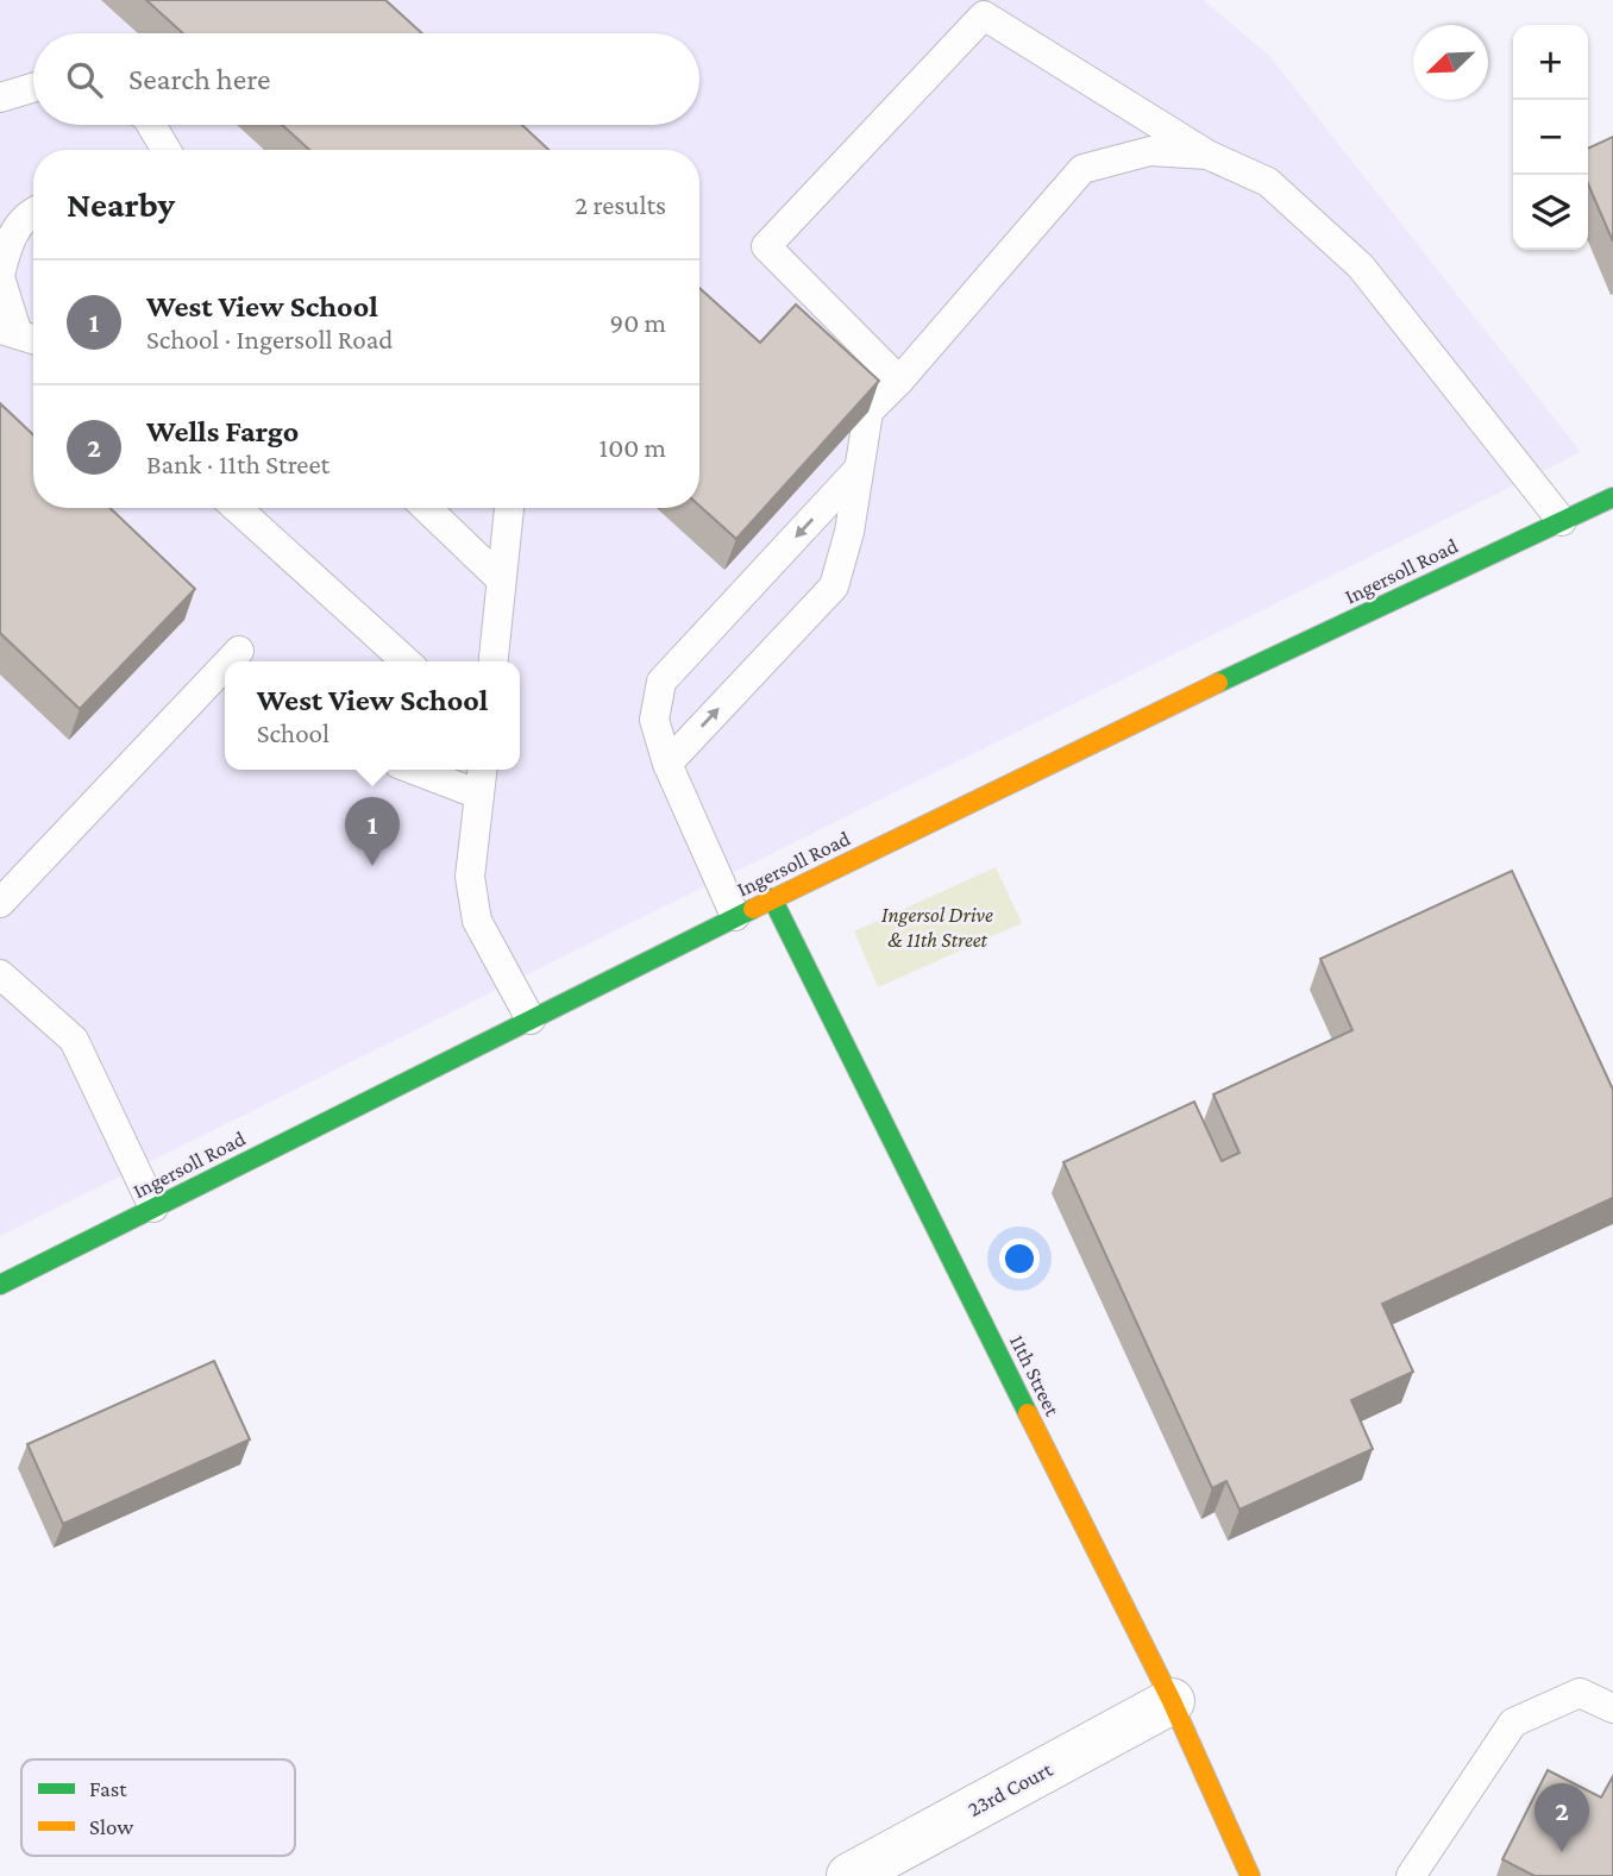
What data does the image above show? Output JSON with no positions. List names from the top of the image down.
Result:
{
  "streets": {
    "street": ["Ingersoll Road", "11th Street", "23rd Court"]
  },
  "crossings": [
    ["Ingersoll Road", "11th Street"],
    ["11th Street", "23rd Court"]
  ],
  "parks": ["Ingersol Drive & 11th Street"],
  "legend": ["Fast", "Slow"],
  "north": "bottom left",
  "page": {
    "map_buttons": ["+", "−"],
    "search": "Search here",
    "heading": ["Nearby", "2 results"],
    "list": [
      {
        "mark": "1",
        "name": "West View School",
        "note": "School · Ingersoll Road",
        "value": "90 m"
      },
      {
        "mark": "2",
        "name": "Wells Fargo",
        "note": "Bank · 11th Street",
        "value": "100 m"
      }
    ],
    "popup": ["West View School", "School"],
    "pins": ["1", "2"]
  }
}
